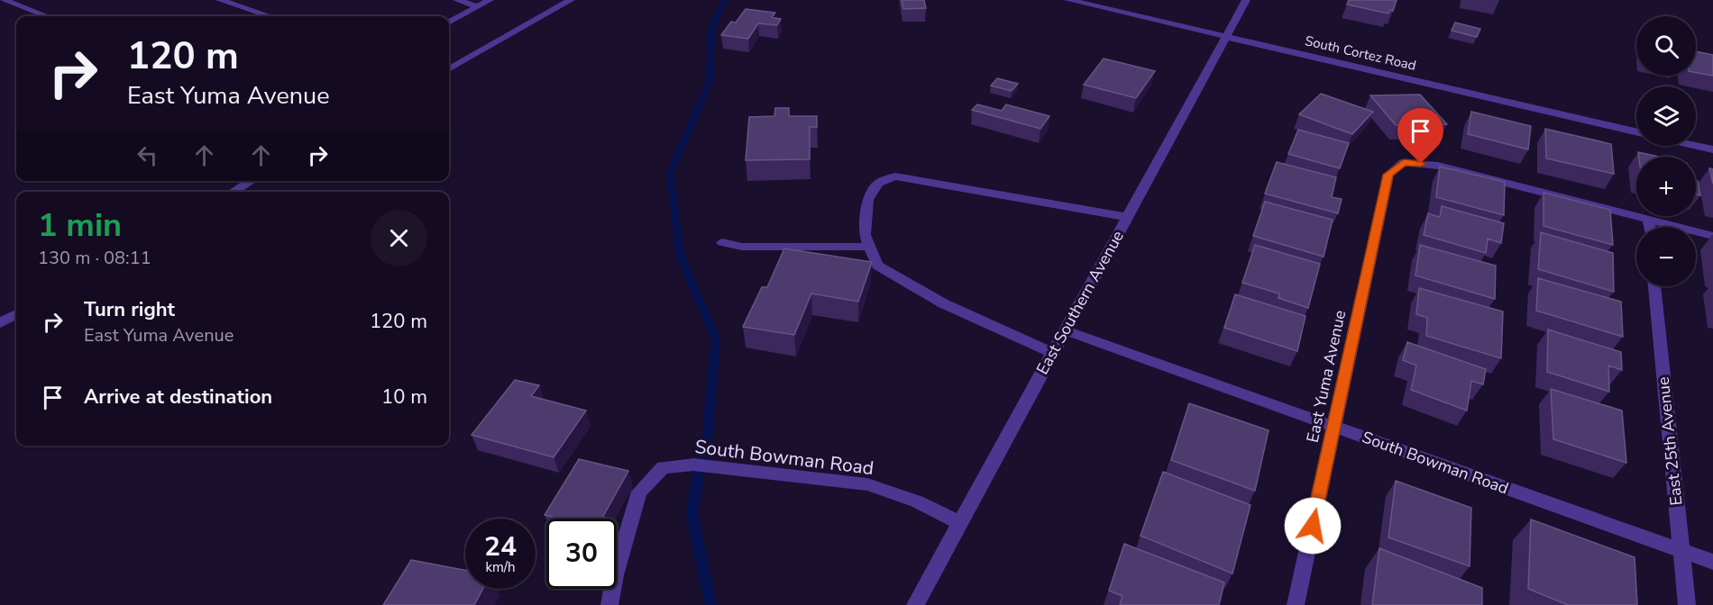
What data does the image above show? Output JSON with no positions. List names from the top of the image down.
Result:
{
  "streets": {
    "street": [
      "South Cortez Road",
      "East Southern Avenue",
      "East Yuma Avenue",
      "East 25th Avenue",
      "South Bowman Road"
    ]
  },
  "crossings": [
    ["South Cortez Road", "East Southern Avenue"],
    ["East Southern Avenue", "South Bowman Road"],
    ["East Yuma Avenue", "South Bowman Road"],
    ["East 25th Avenue", "South Bowman Road"]
  ],
  "page": {
    "map_buttons": ["+", "−"],
    "turn": ["120 m", "East Yuma Avenue"],
    "heading": ["1 min", "130 m · 08:11"],
    "list": [
      {
        "name": "Turn right",
        "note": "East Yuma Avenue",
        "value": "120 m"
      },
      {
        "name": "Arrive at destination",
        "value": "10 m"
      }
    ],
    "speed": "24 km/h",
    "limit": "30"
  }
}
